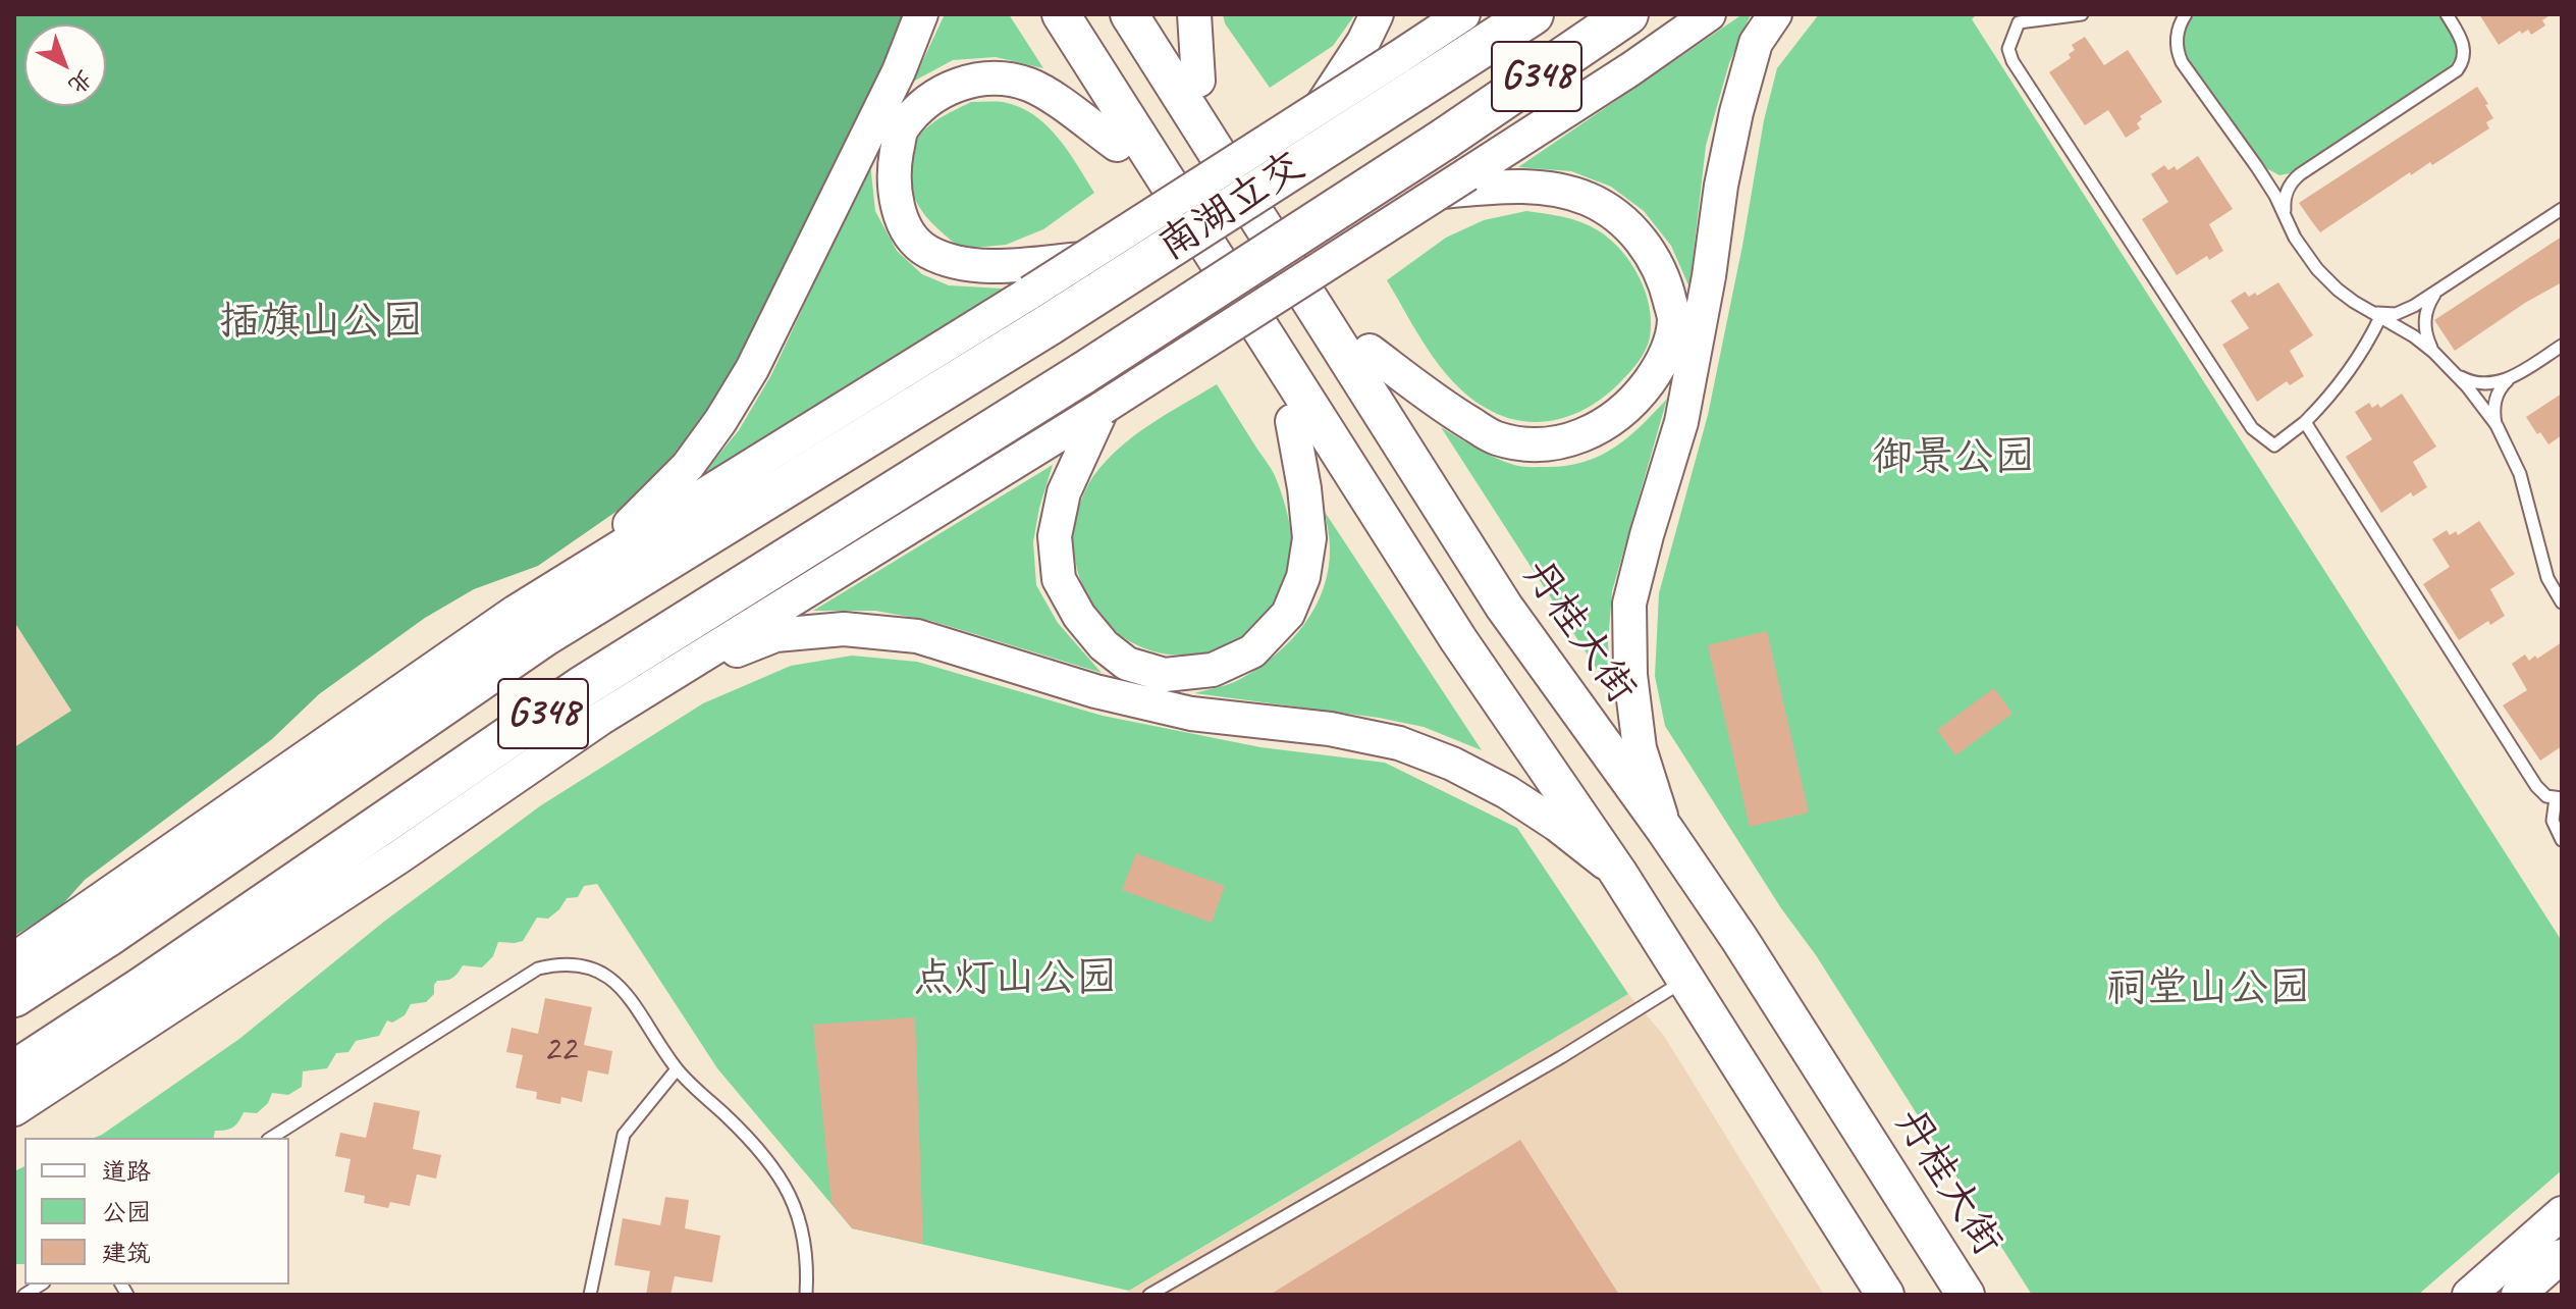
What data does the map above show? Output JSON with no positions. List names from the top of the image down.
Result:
{
  "streets": {
    "highway": ["G348", "南湖立交"],
    "main road": ["丹桂大街"]
  },
  "crossings": [
    ["G348", "南湖立交"]
  ],
  "parks": [
    "插旗山公园",
    "御景公园",
    "点灯山公园",
    "祠堂山公园"
  ],
  "house_numbers": ["22"],
  "legend": ["道路", "公园", "建筑"],
  "north": "bottom right"
}
